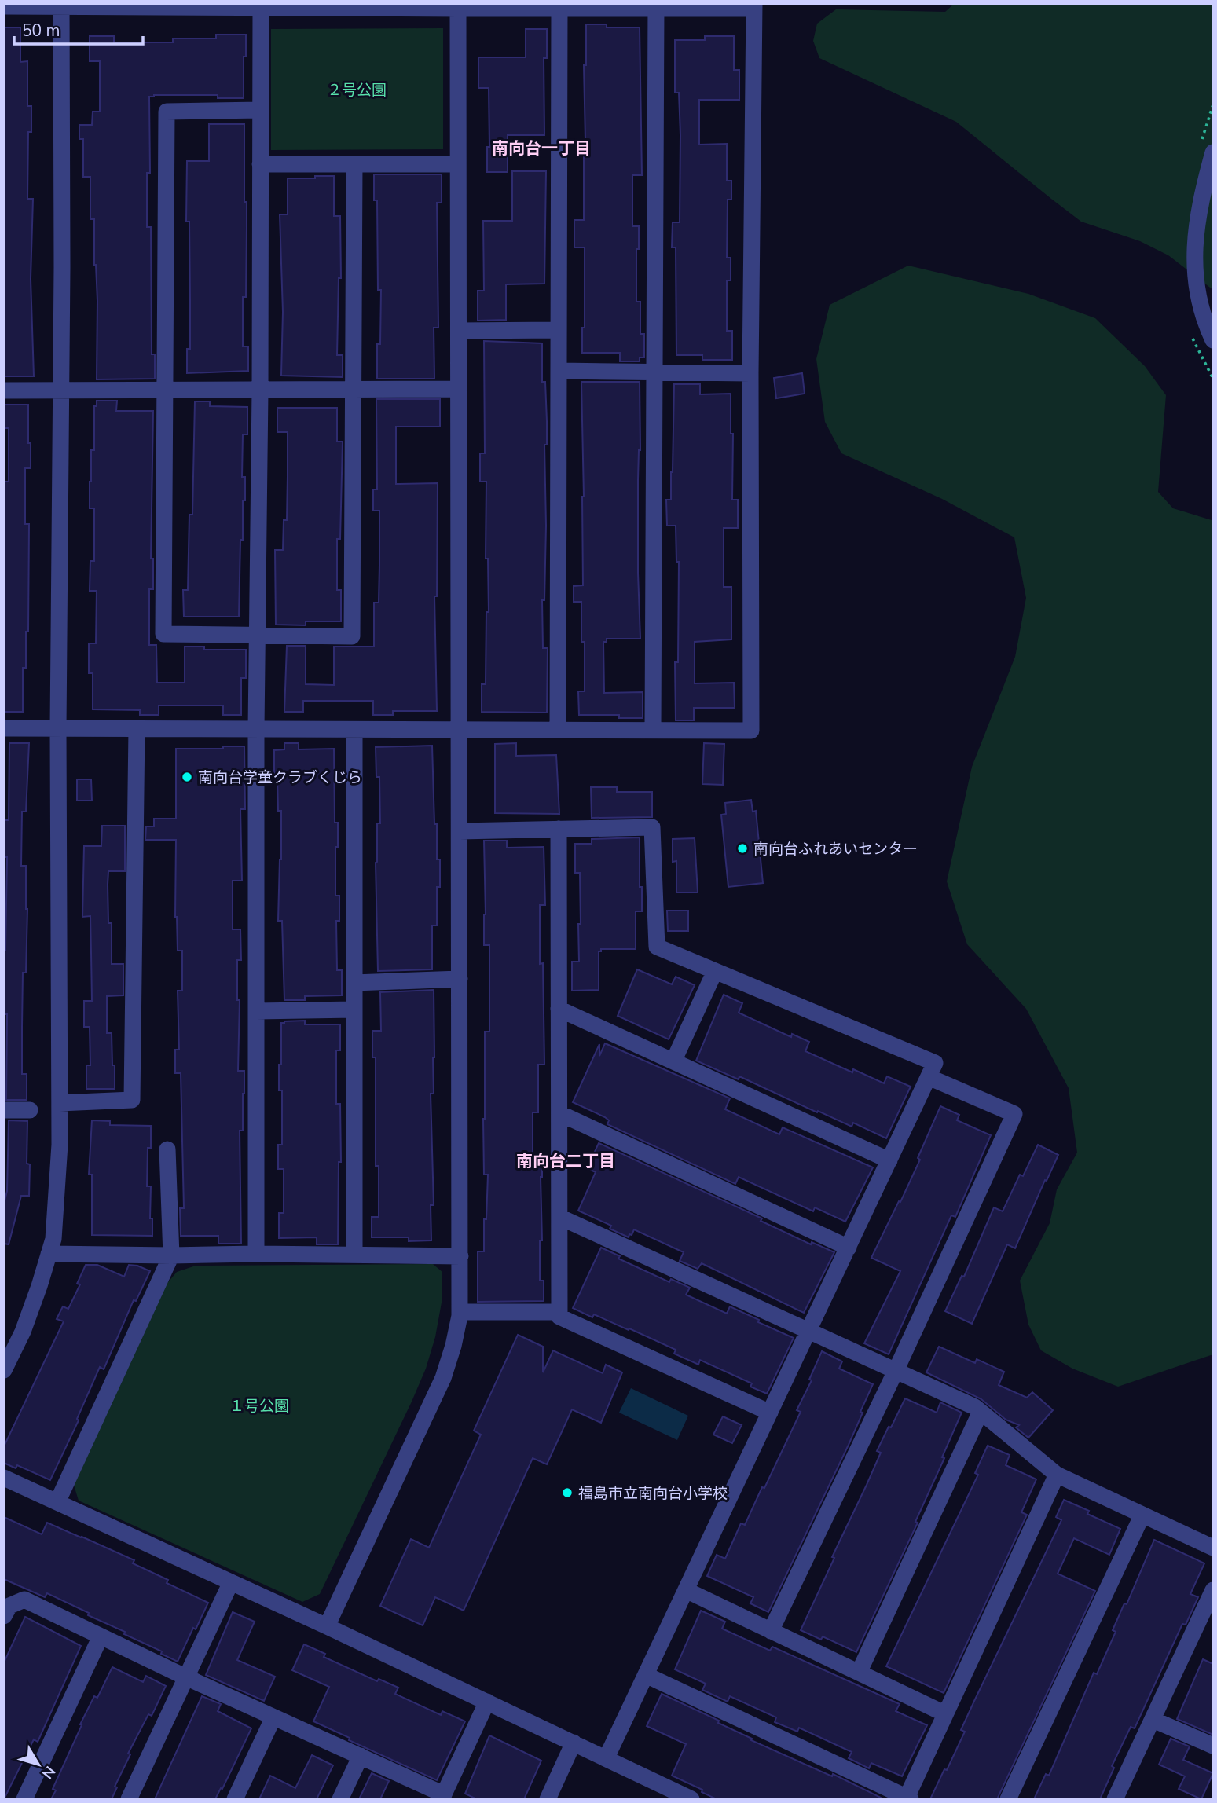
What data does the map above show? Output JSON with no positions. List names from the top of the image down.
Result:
{
  "districts": ["南向台一丁目", "南向台二丁目"],
  "parks": ["２号公園", "１号公園"],
  "places": ["南向台学童クラブくじら", "南向台ふれあいセンター", "福島市立南向台小学校"],
  "scale_bar": "50 m",
  "north": "bottom right"
}
